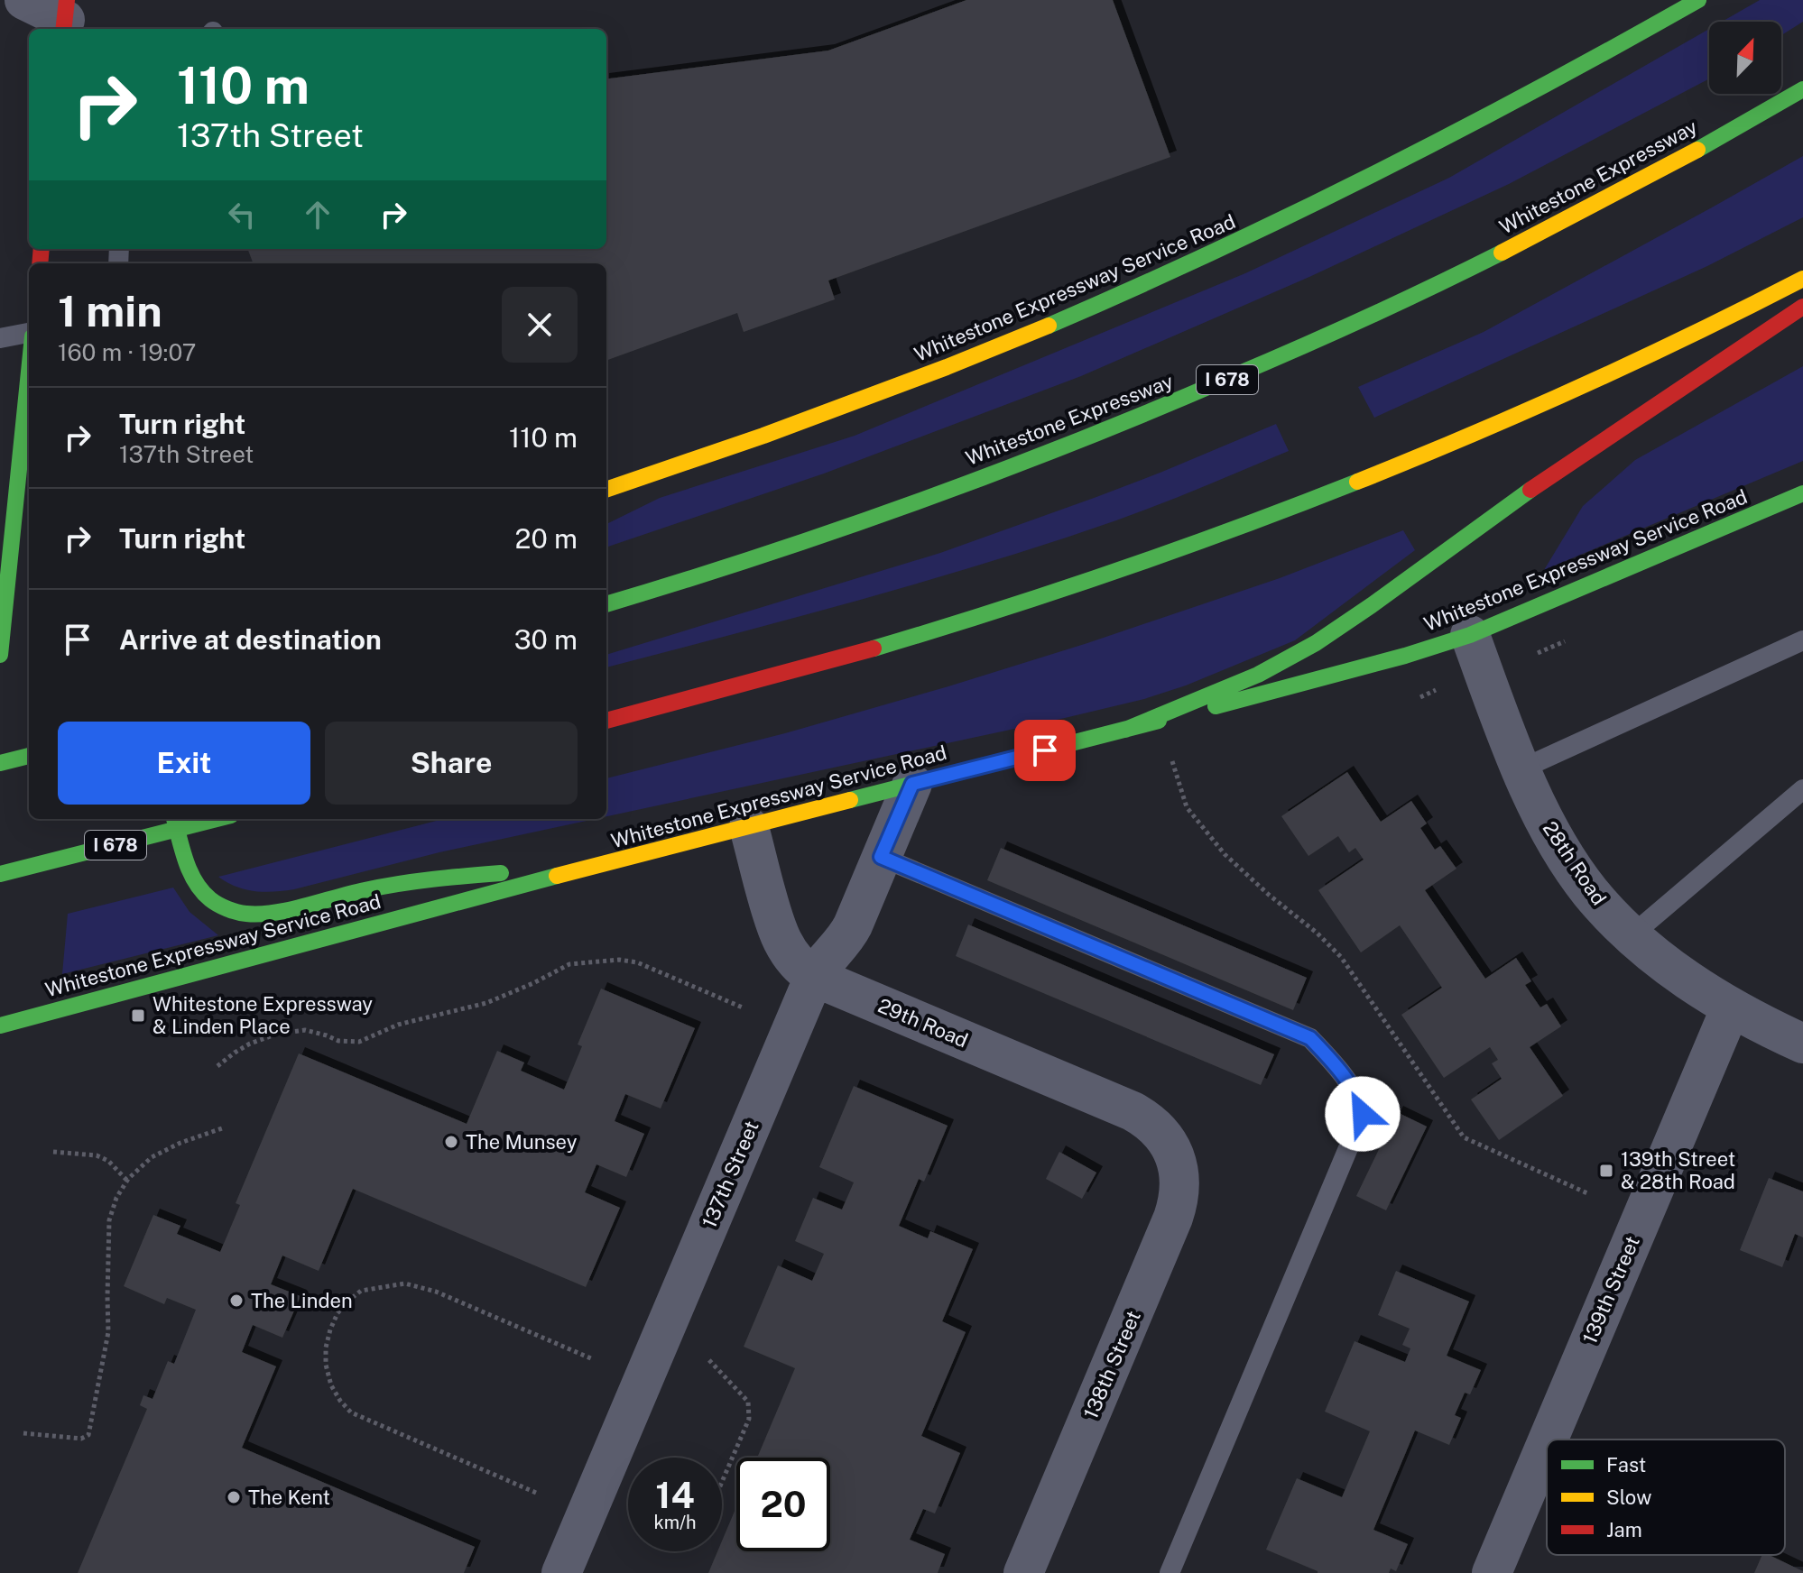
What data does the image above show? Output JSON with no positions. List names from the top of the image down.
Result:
{
  "streets": {
    "main road": ["Whitestone Expressway", "Whitestone Expressway Service Road", "I 678"],
    "street": [
      "28th Road",
      "29th Road",
      "137th Street",
      "139th Street",
      "138th Street"
    ]
  },
  "crossings": [
    ["Whitestone Expressway Service Road", "28th Road"],
    ["Whitestone Expressway Service Road", "29th Road"],
    ["Whitestone Expressway Service Road", "137th Street"],
    ["28th Road", "139th Street"],
    ["29th Road", "137th Street"],
    ["29th Road", "138th Street"]
  ],
  "places": {
    "transit": ["Whitestone Expressway & Linden Place", "139th Street & 28th Road"],
    "other": ["The Munsey", "The Linden", "The Kent"]
  },
  "legend": ["Fast", "Slow", "Jam"],
  "north": "top right",
  "page": {
    "turn": ["110 m", "137th Street"],
    "heading": ["1 min", "160 m · 19:07"],
    "list": [
      {
        "name": "Turn right",
        "note": "137th Street",
        "value": "110 m"
      },
      {
        "name": "Turn right",
        "value": "20 m"
      },
      {
        "name": "Arrive at destination",
        "value": "30 m"
      }
    ],
    "buttons": ["Exit", "Share"],
    "speed": "14 km/h",
    "limit": "20"
  }
}
